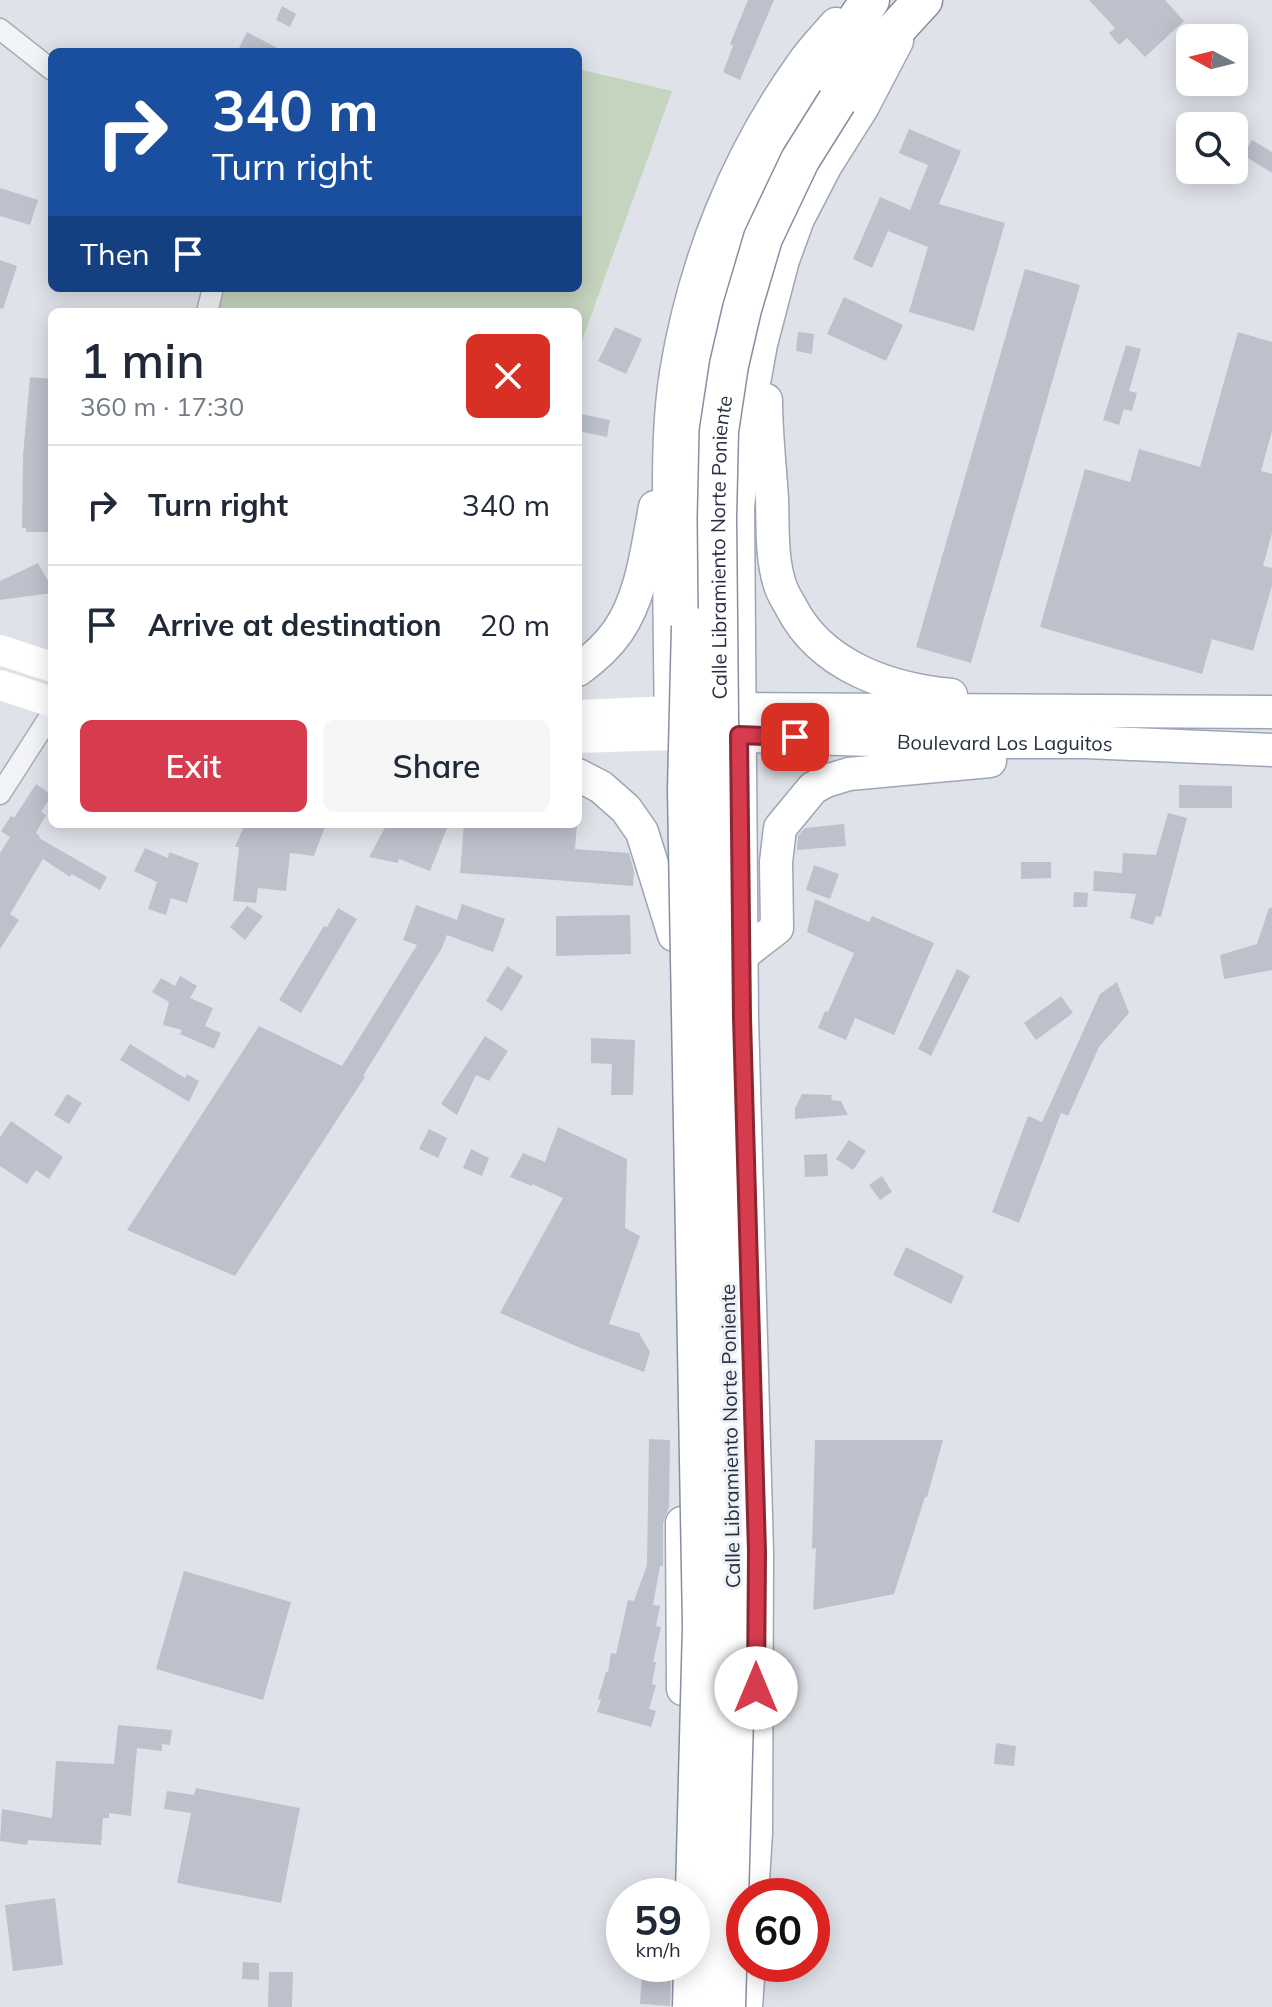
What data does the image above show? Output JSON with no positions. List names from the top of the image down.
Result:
{
  "streets": {
    "highway": ["Calle Libramiento Norte Poniente"],
    "main road": ["Boulevard Los Laguitos"]
  },
  "crossings": [
    ["Calle Libramiento Norte Poniente", "Boulevard Los Laguitos"]
  ],
  "north": "left",
  "page": {
    "turn": ["340 m", "Turn right"],
    "then": "Then",
    "heading": ["1 min", "360 m · 17:30"],
    "list": [
      {
        "name": "Turn right",
        "value": "340 m"
      },
      {
        "name": "Arrive at destination",
        "value": "20 m"
      }
    ],
    "buttons": ["Exit", "Share"],
    "speed": "59 km/h",
    "limit": "60"
  }
}
